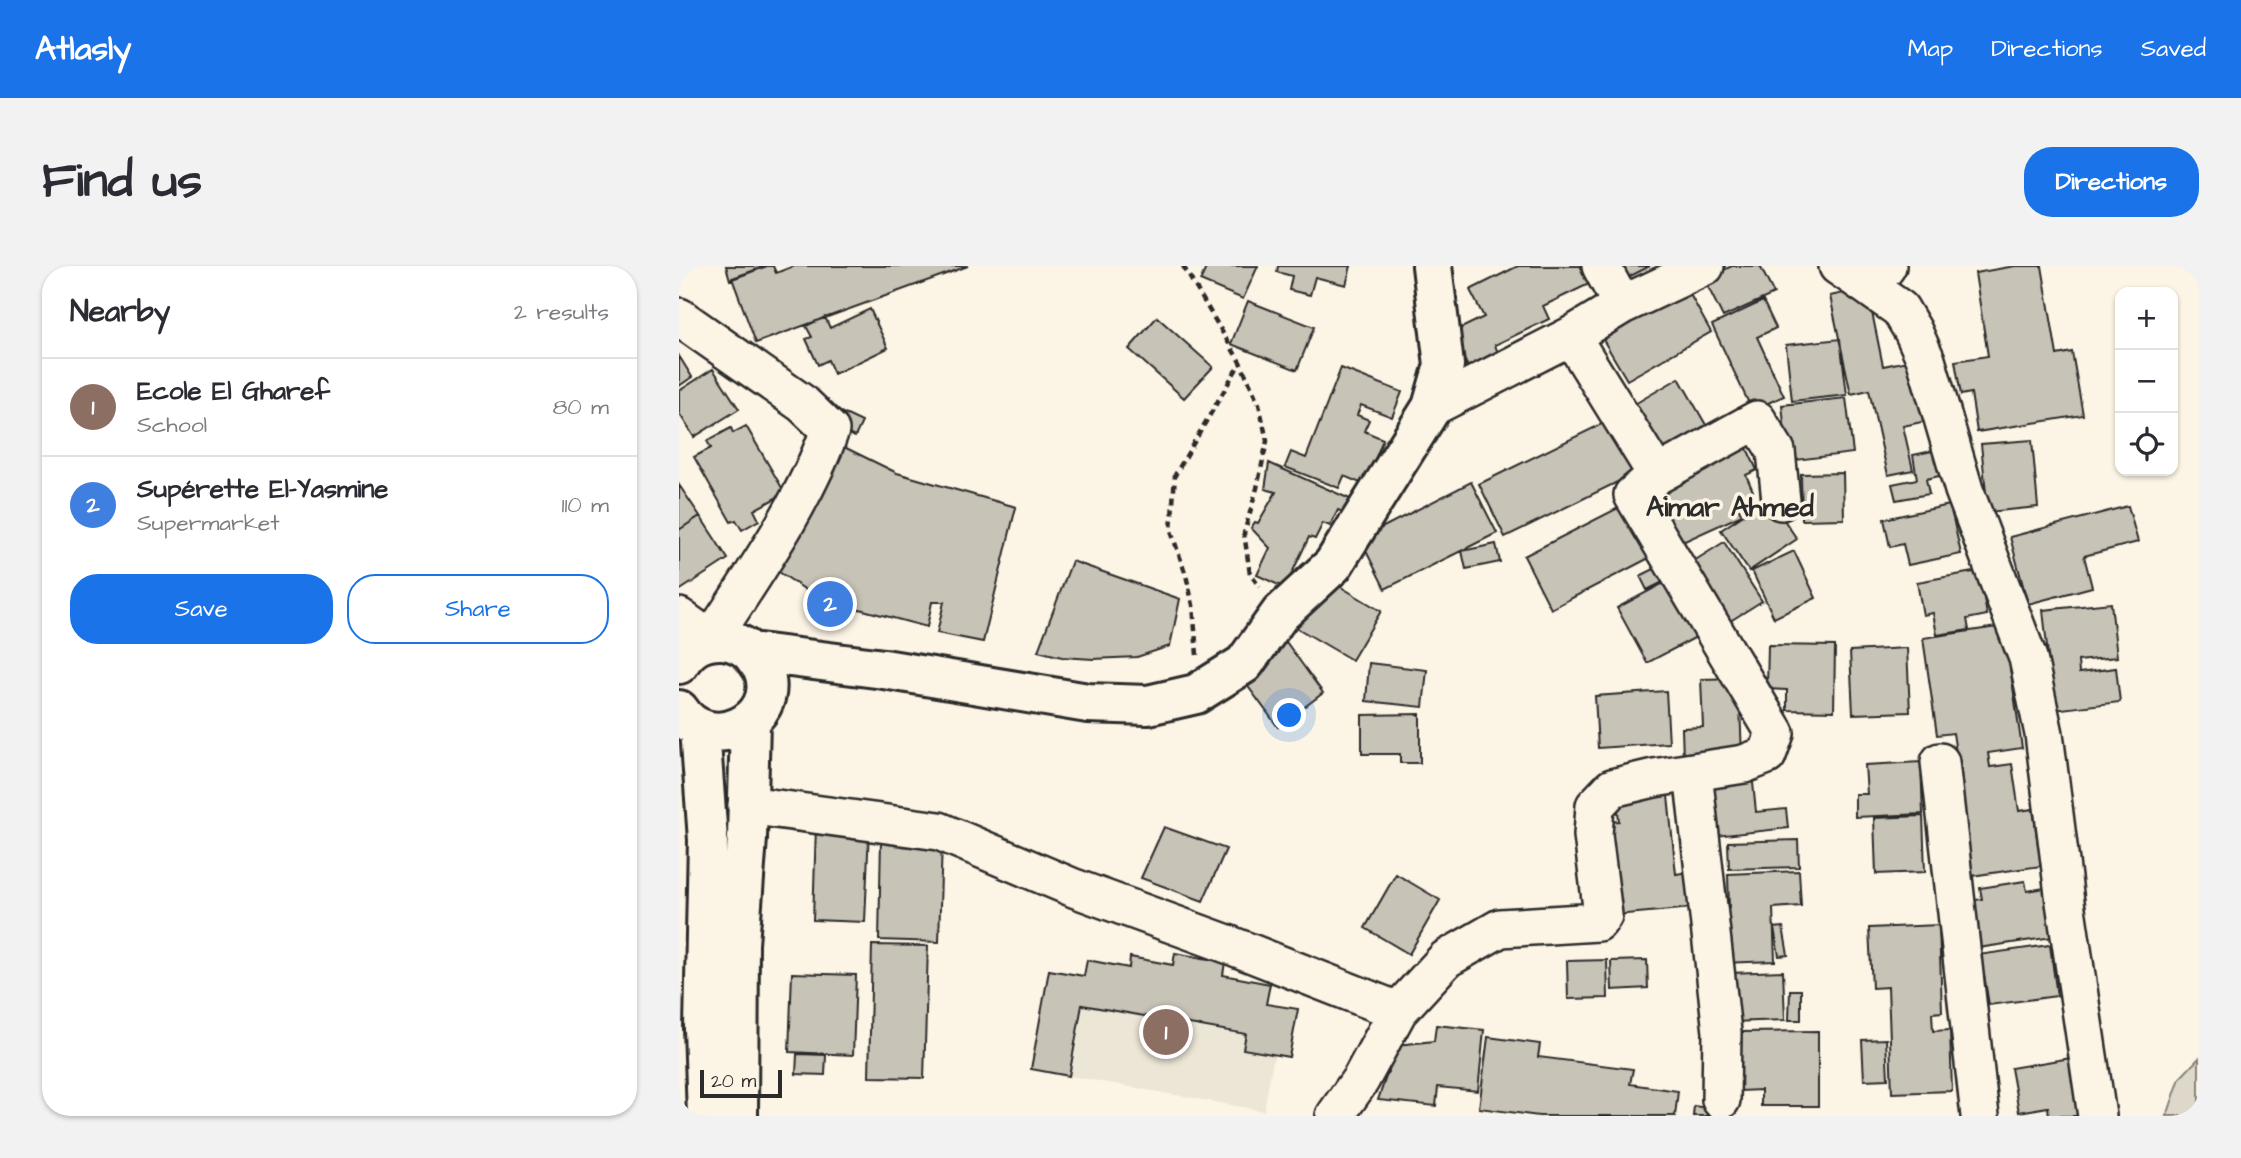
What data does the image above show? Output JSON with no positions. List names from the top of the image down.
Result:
{
  "districts": ["Aimar Ahmed"],
  "scale_bar": "20 m",
  "page": {
    "header": "Atlasly",
    "nav": ["Map", "Directions", "Saved"],
    "buttons": [
      "Directions",
      ["Save", "Share"]
    ],
    "title": "Find us",
    "heading": ["Nearby", "2 results"],
    "map_buttons": ["+", "−"],
    "list": [
      {
        "mark": "1",
        "name": "Ecole El Gharef",
        "note": "School",
        "value": "80 m"
      },
      {
        "mark": "2",
        "name": "Supérette El-Yasmine",
        "note": "Supermarket",
        "value": "110 m"
      }
    ],
    "pins": ["2", "1"],
    "scale": "20 m"
  }
}
